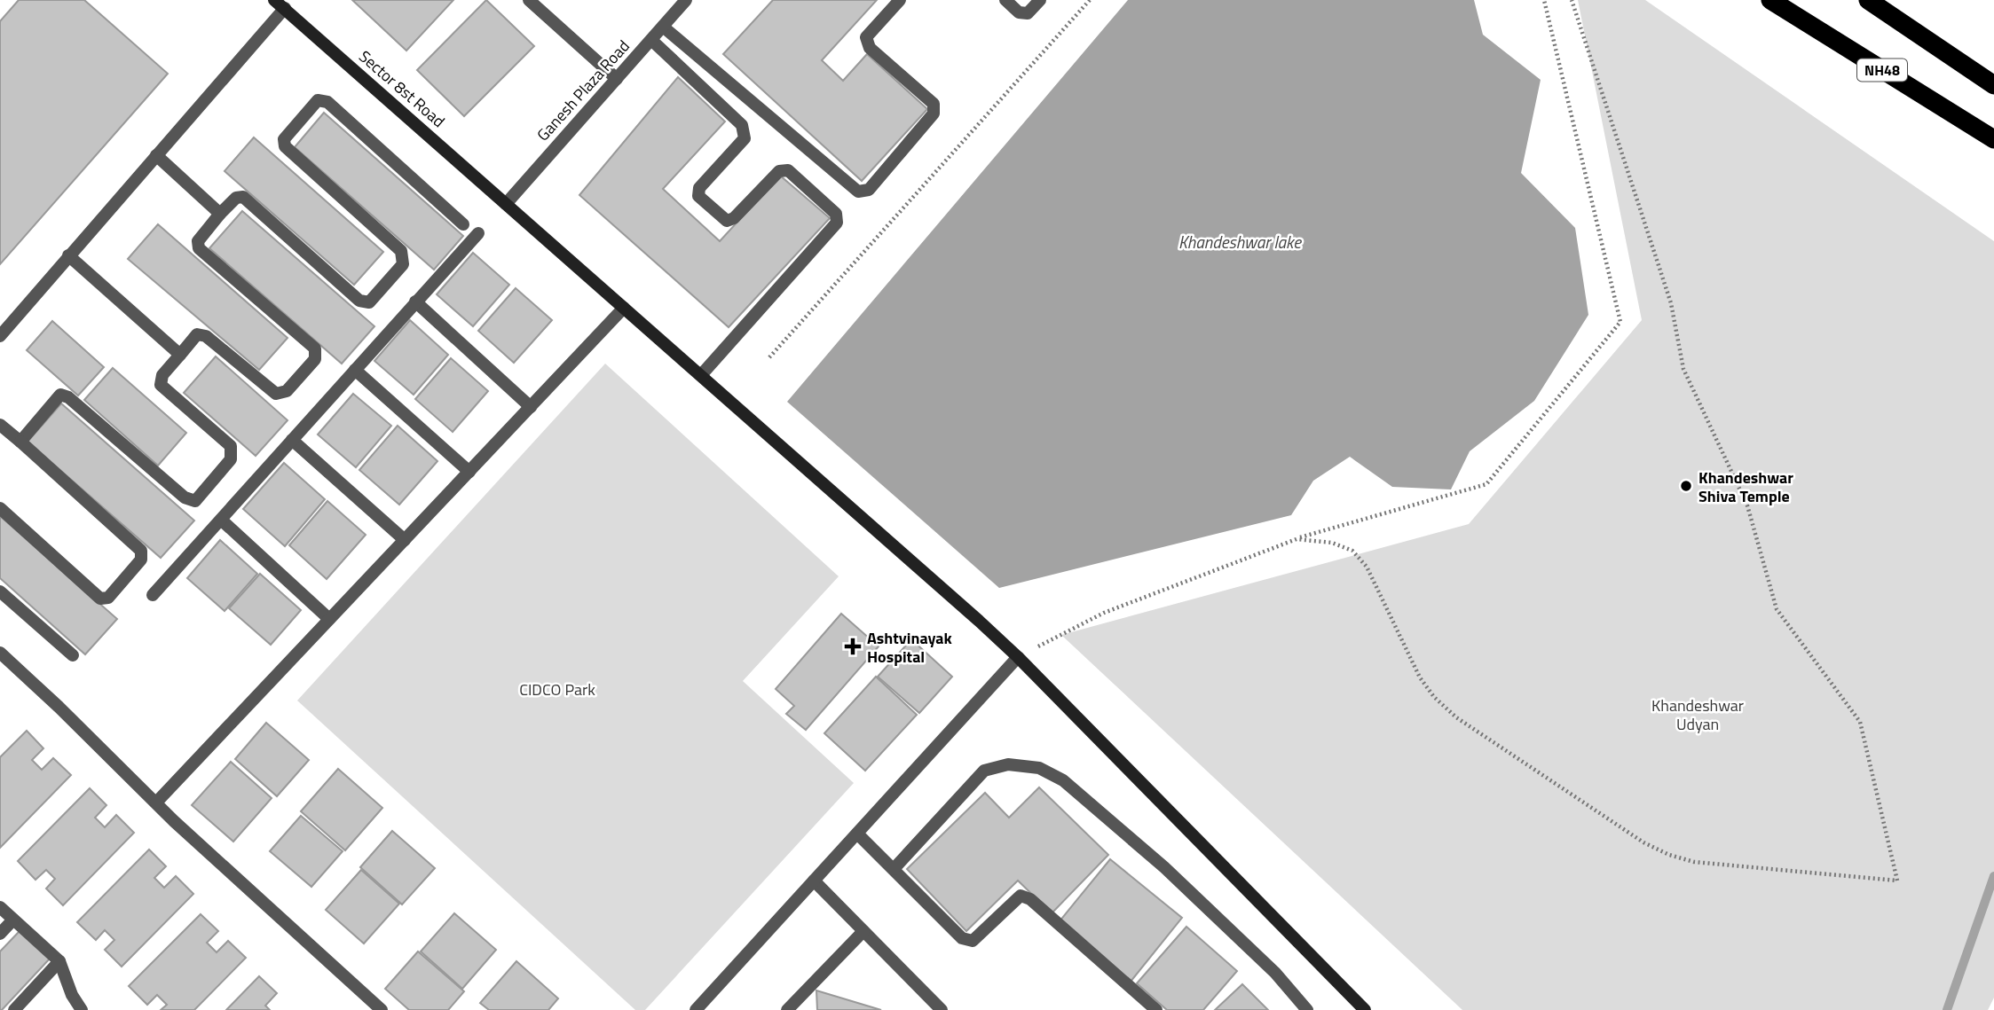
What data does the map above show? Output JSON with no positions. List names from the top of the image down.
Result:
{
  "streets": {
    "highway": ["NH48"],
    "street": ["Sector 8st Road", "Ganesh Plaza Road"]
  },
  "crossings": [
    ["Sector 8st Road", "Ganesh Plaza Road"]
  ],
  "water": ["Khandeshwar lake"],
  "parks": ["CIDCO Park", "Khandeshwar Udyan"],
  "places": {
    "other": ["Khandeshwar Shiva Temple"],
    "health": ["Ashtvinayak Hospital"]
  }
}
